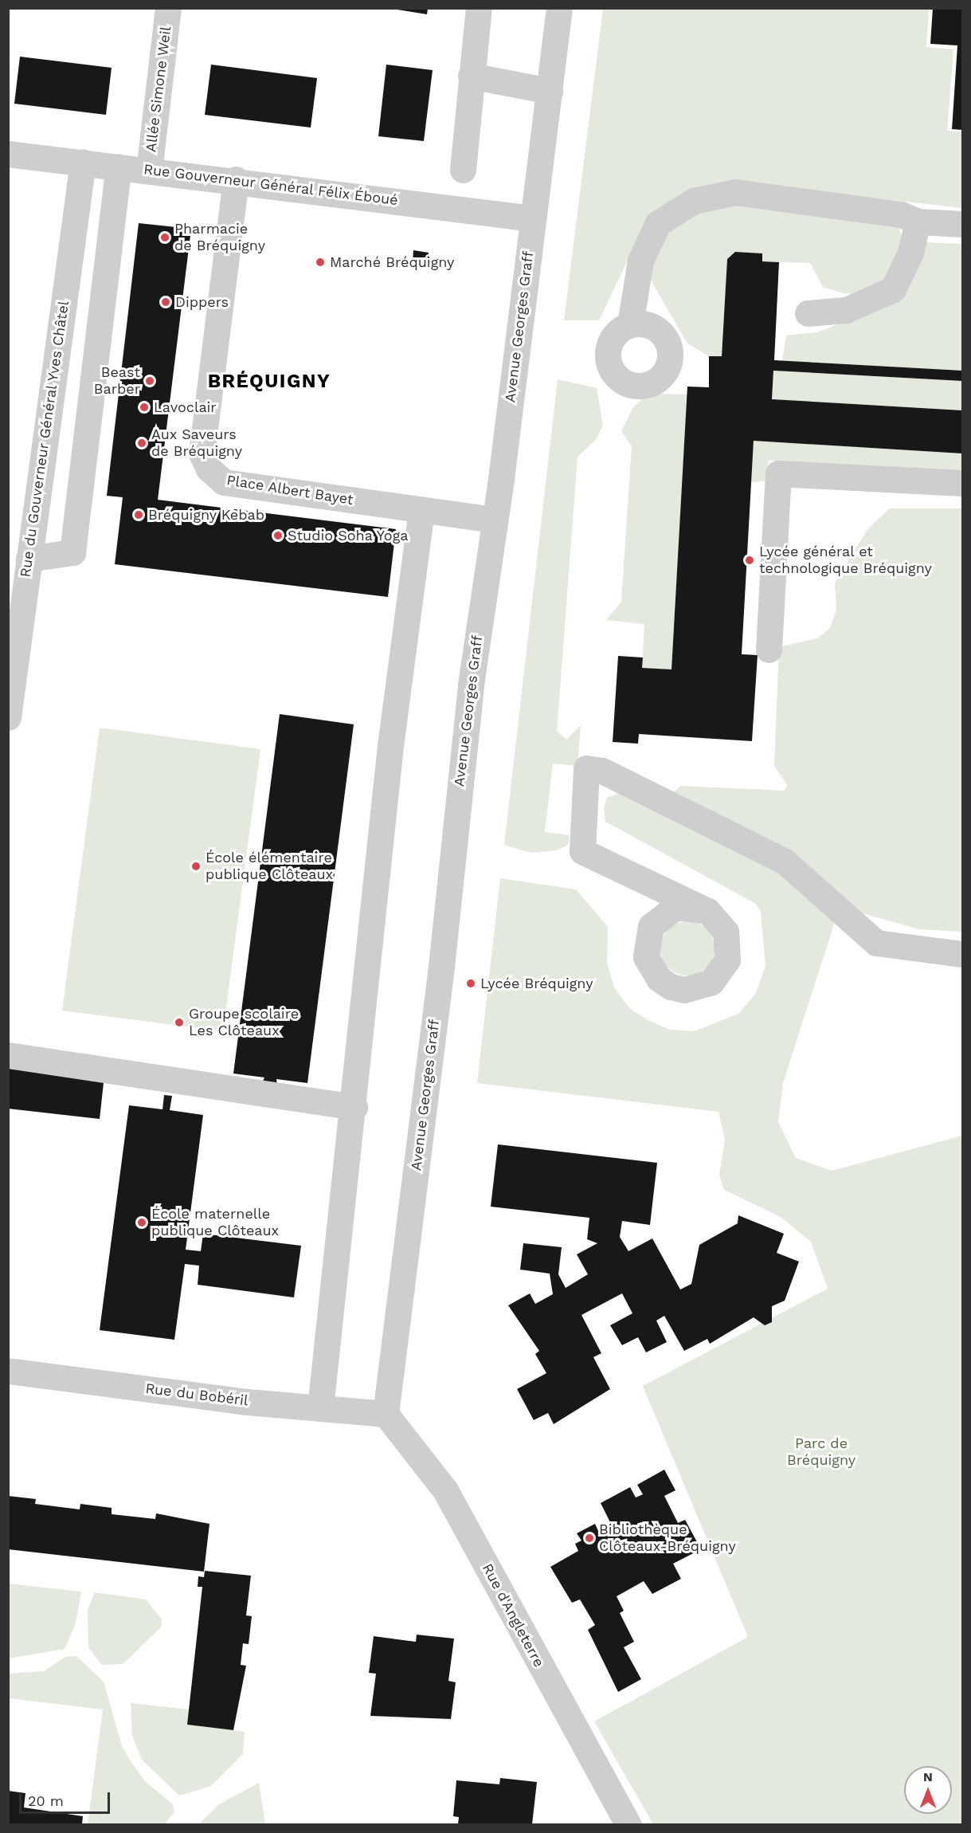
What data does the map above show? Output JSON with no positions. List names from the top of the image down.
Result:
{
  "streets": {
    "street": [
      "Allée Simone Weil",
      "Rue Gouverneur Général Félix Éboué",
      "Avenue Georges Graff",
      "Rue du Gouverneur Général Yves Châtel",
      "Place Albert Bayet",
      "Rue du Bobéril",
      "Rue d'Angleterre"
    ]
  },
  "crossings": [
    ["Allée Simone Weil", "Rue Gouverneur Général Félix Éboué"],
    ["Rue Gouverneur Général Félix Éboué", "Avenue Georges Graff"],
    ["Rue Gouverneur Général Félix Éboué", "Rue du Gouverneur Général Yves Châtel"],
    ["Rue Gouverneur Général Félix Éboué", "Place Albert Bayet"],
    ["Avenue Georges Graff", "Place Albert Bayet"],
    ["Avenue Georges Graff", "Rue du Bobéril"],
    ["Avenue Georges Graff", "Rue d'Angleterre"],
    ["Rue du Bobéril", "Rue d'Angleterre"]
  ],
  "districts": ["BRÉQUIGNY"],
  "parks": ["Parc de Bréquigny"],
  "places": [
    "Pharmacie de Bréquigny",
    "Marché Bréquigny",
    "Dippers",
    "Beast Barber",
    "Lavoclair",
    "Aux Saveurs de Bréquigny",
    "Bréquigny Kebab",
    "Studio Soha Yoga",
    "Lycée général et technologique Bréquigny",
    "École élémentaire publique Clôteaux",
    "Lycée Bréquigny",
    "Groupe scolaire Les Clôteaux",
    "École maternelle publique Clôteaux",
    "Bibliothèque Clôteaux-Bréquigny"
  ],
  "scale_bar": "20 m",
  "north": "top"
}
